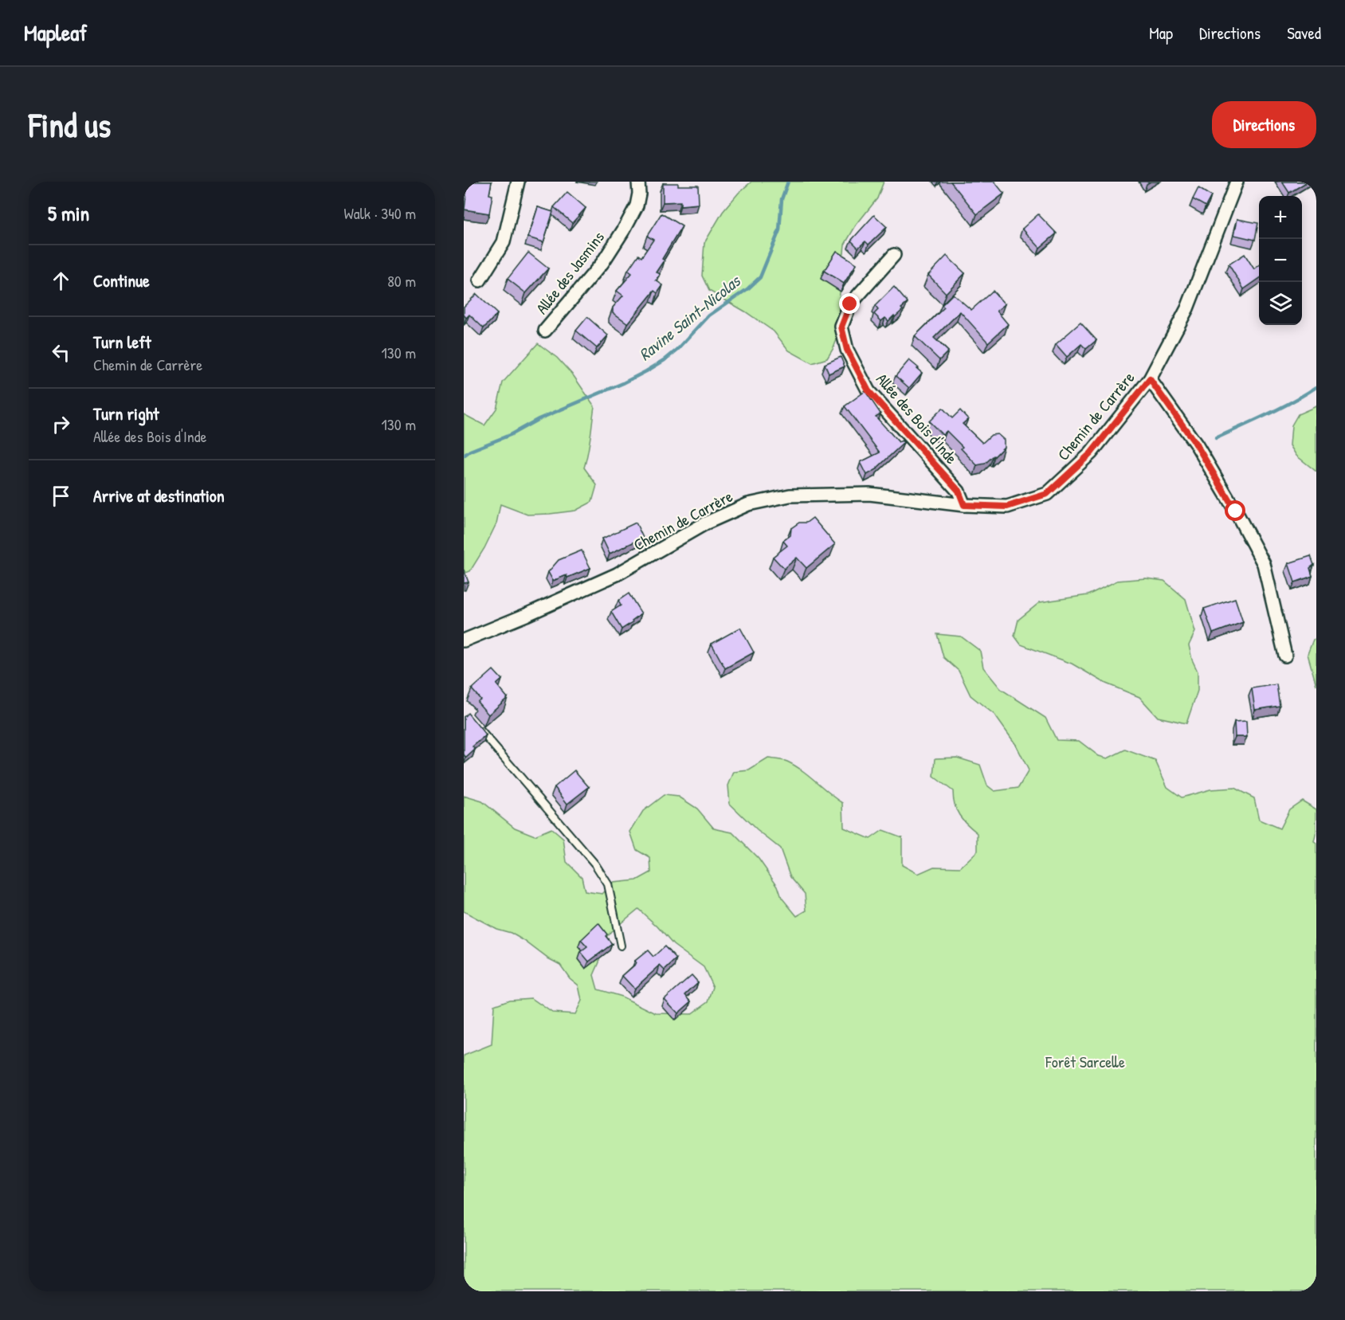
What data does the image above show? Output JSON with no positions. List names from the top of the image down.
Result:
{
  "streets": {
    "street": ["Allée des Jasmins", "Chemin de Carrère", "Allée des Bois d'Inde"]
  },
  "crossings": [
    ["Chemin de Carrère", "Allée des Bois d'Inde"]
  ],
  "water": ["Ravine Saint-Nicolas"],
  "parks": ["Forêt Sarcelle"],
  "page": {
    "header": "Mapleaf",
    "nav": ["Map", "Directions", "Saved"],
    "buttons": "Directions",
    "title": "Find us",
    "heading": ["5 min", "Walk · 340 m"],
    "map_buttons": ["+", "−"],
    "list": [
      ["Continue", "80 m"],
      ["Turn left", "Chemin de Carrère", "130 m"],
      ["Turn right", "Allée des Bois d'Inde", "130 m"],
      "Arrive at destination"
    ]
  }
}
